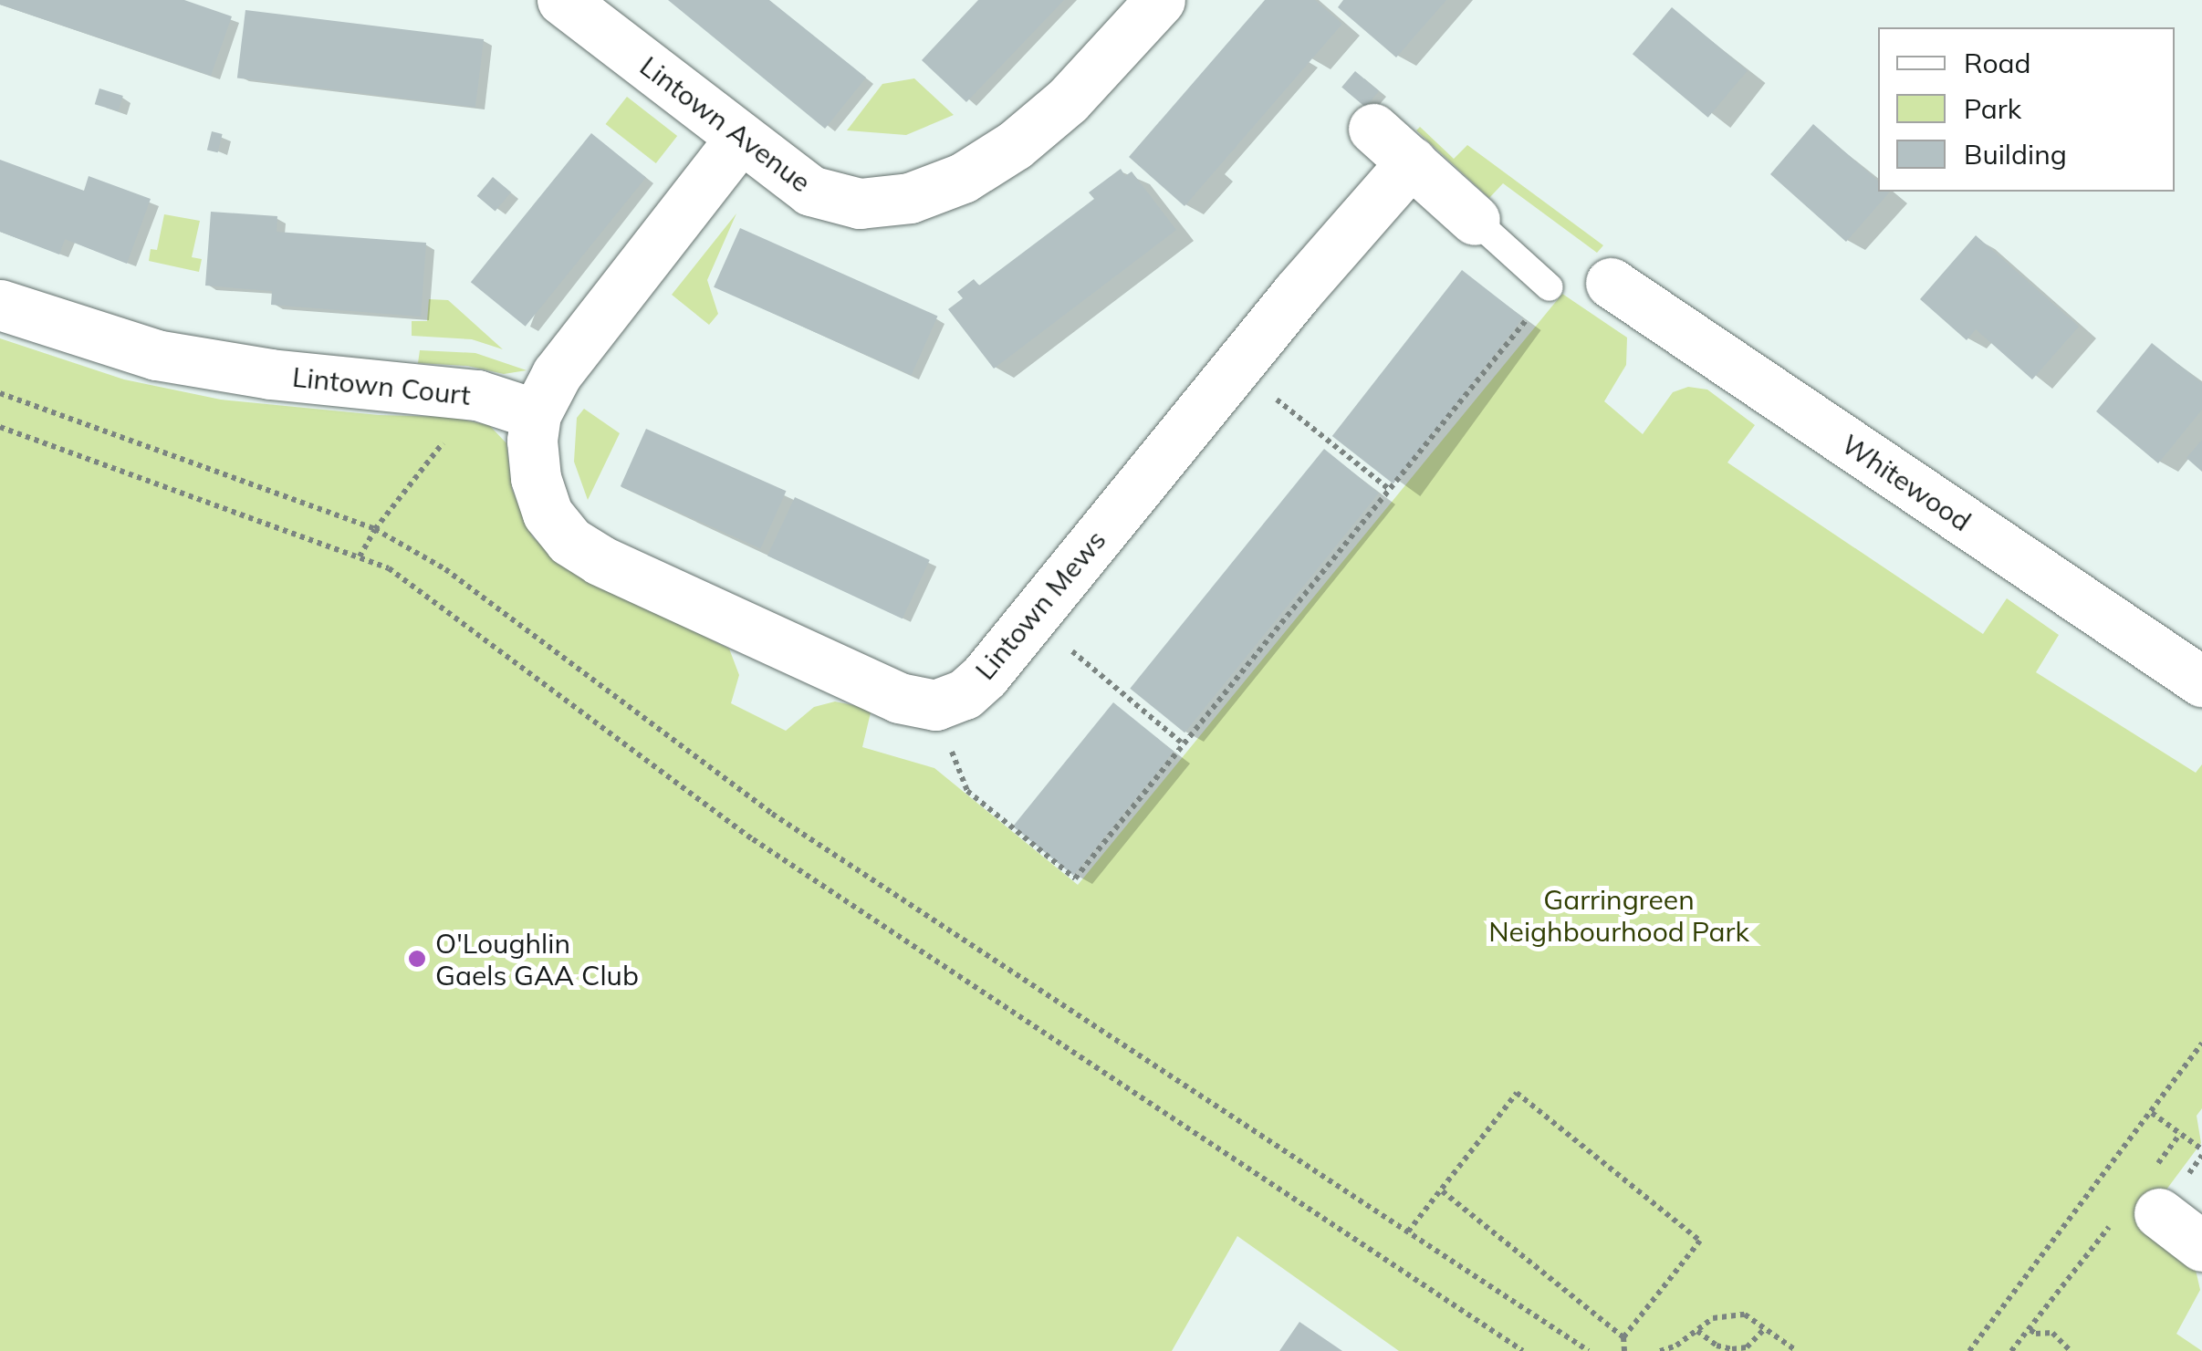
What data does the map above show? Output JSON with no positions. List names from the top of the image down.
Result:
{
  "streets": {
    "street": [
      "Lintown Avenue",
      "Lintown Court",
      "Whitewood",
      "Lintown Mews"
    ]
  },
  "crossings": [
    ["Lintown Court", "Lintown Mews"]
  ],
  "parks": ["Garringreen Neighbourhood Park"],
  "places": ["O'Loughlin Gaels GAA Club"],
  "legend": ["Road", "Park", "Building"]
}
